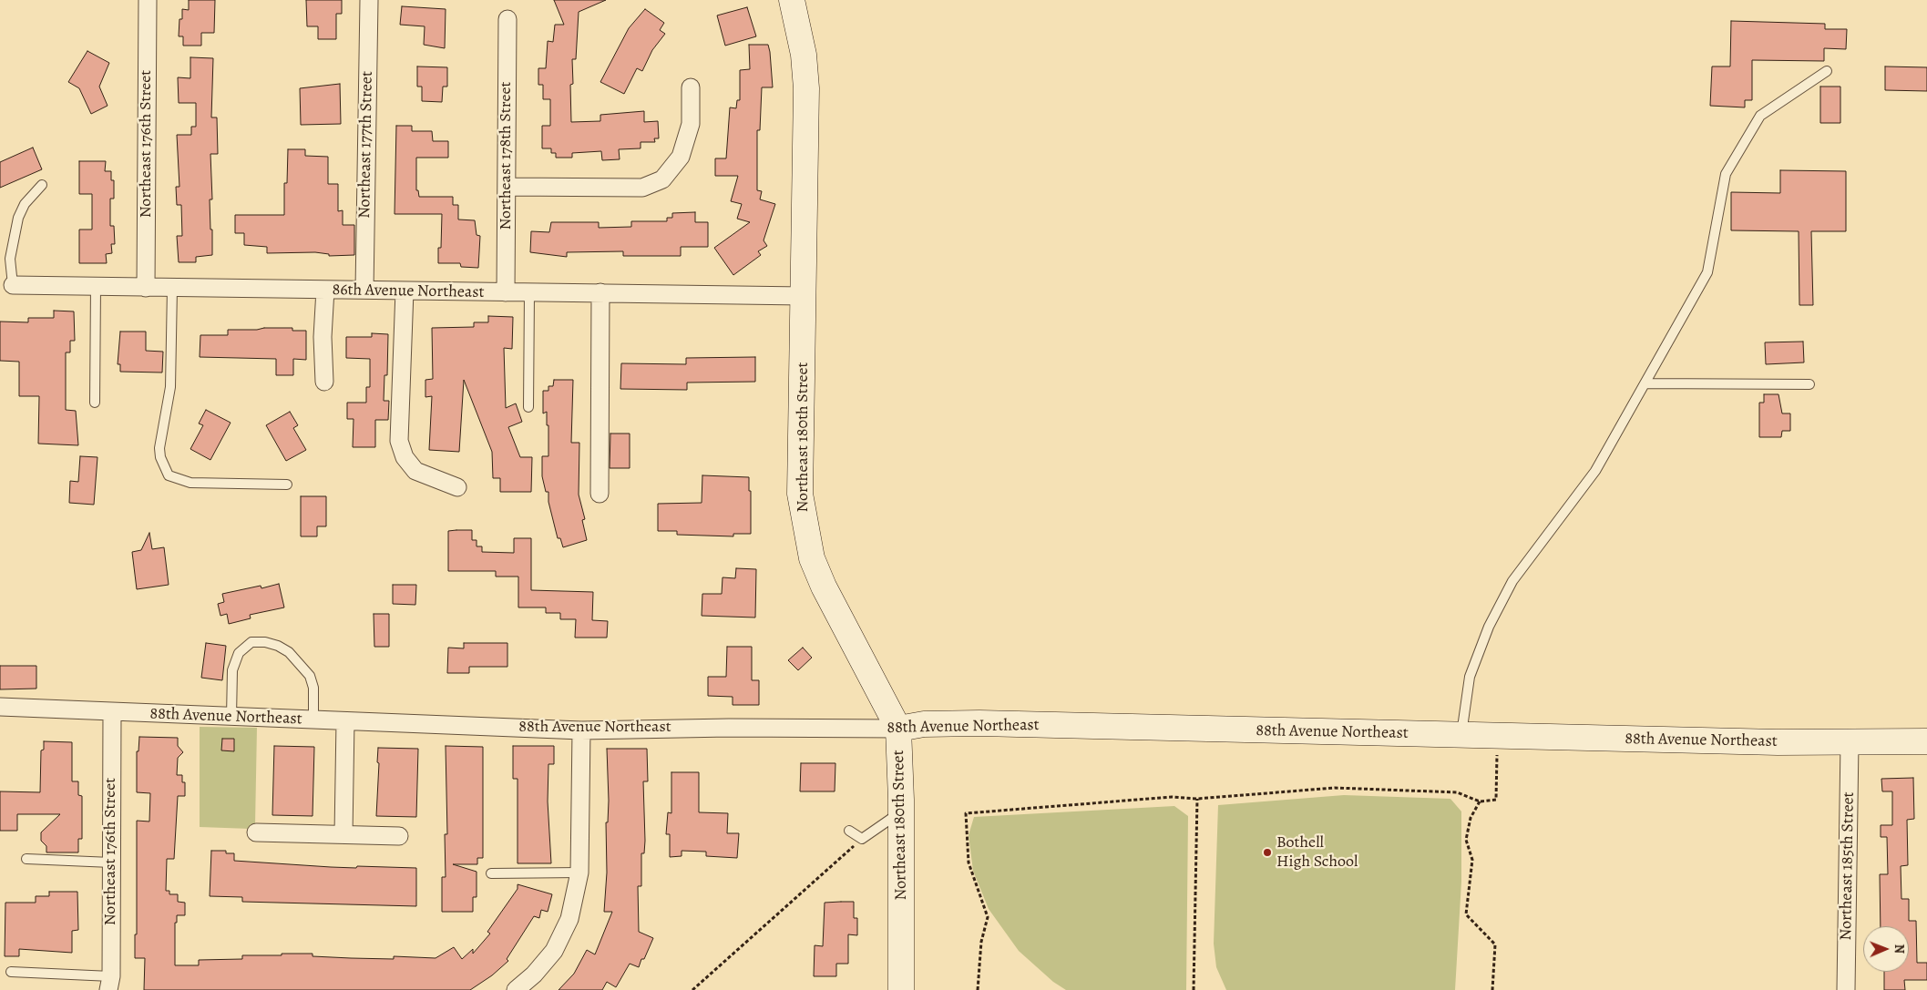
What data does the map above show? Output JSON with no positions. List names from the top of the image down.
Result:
{
  "streets": {
    "street": [
      "Northeast 176th Street",
      "Northeast 177th Street",
      "Northeast 178th Street",
      "86th Avenue Northeast",
      "Northeast 180th Street",
      "88th Avenue Northeast",
      "Northeast 185th Street"
    ]
  },
  "crossings": [
    ["Northeast 176th Street", "86th Avenue Northeast"],
    ["Northeast 176th Street", "88th Avenue Northeast"],
    ["Northeast 177th Street", "86th Avenue Northeast"],
    ["Northeast 178th Street", "86th Avenue Northeast"],
    ["86th Avenue Northeast", "Northeast 180th Street"],
    ["Northeast 180th Street", "88th Avenue Northeast"],
    ["88th Avenue Northeast", "Northeast 185th Street"]
  ],
  "places": ["Bothell High School"],
  "north": "right"
}
